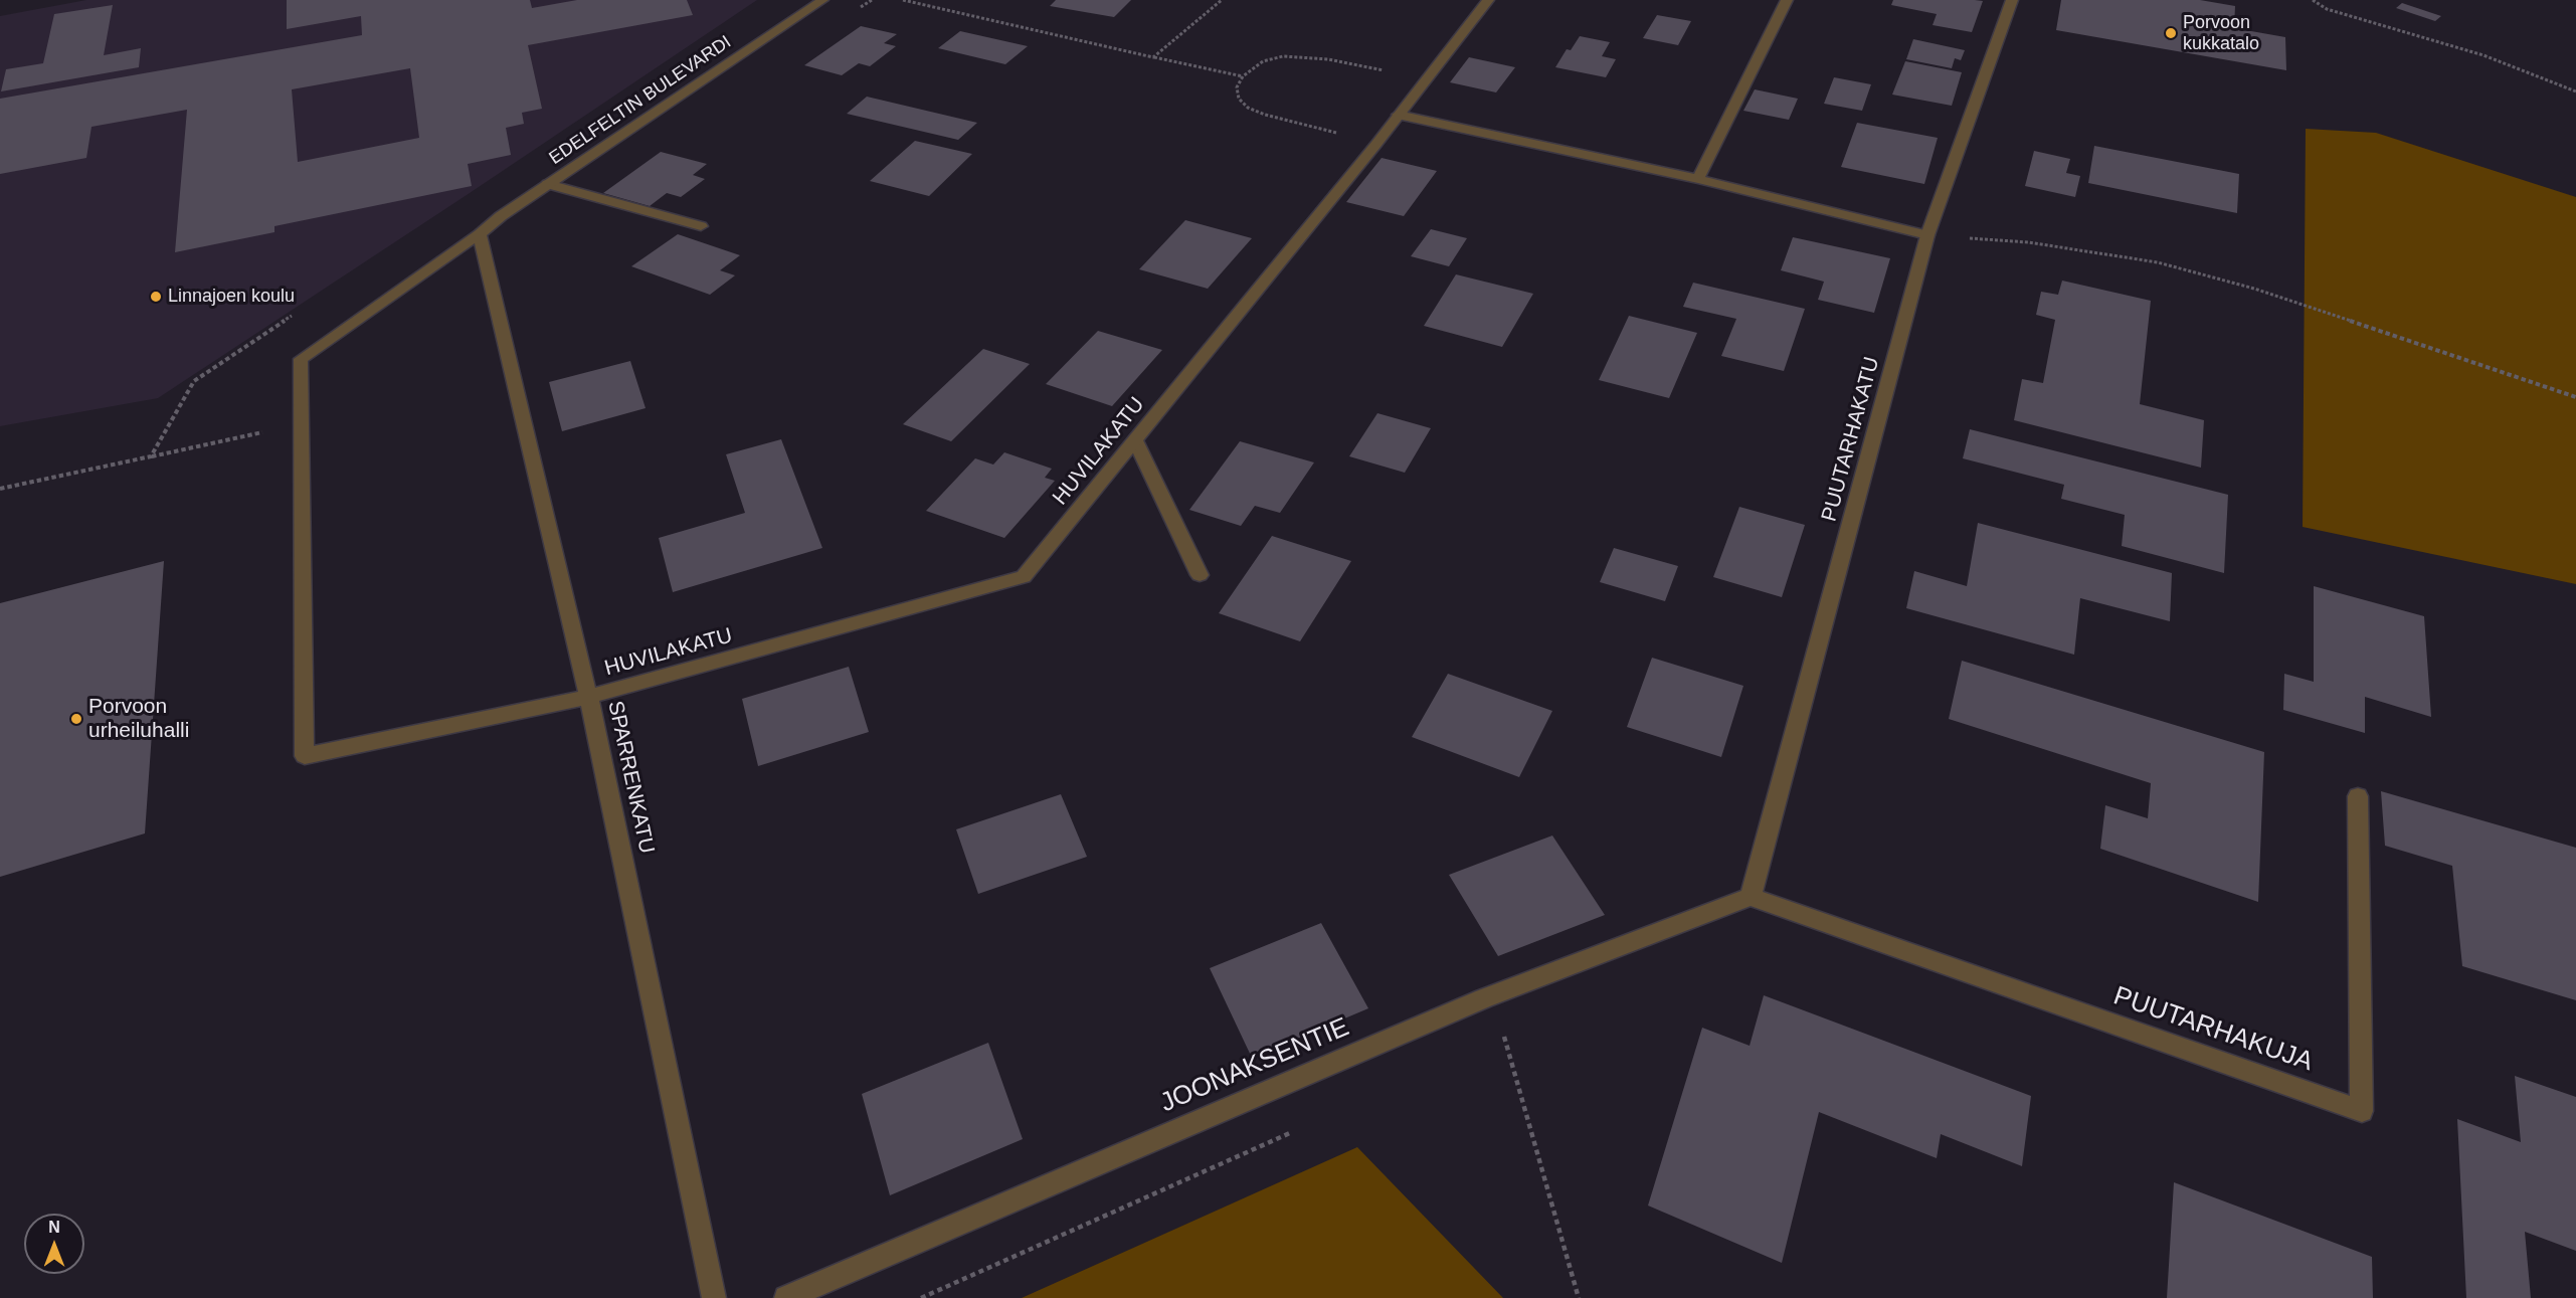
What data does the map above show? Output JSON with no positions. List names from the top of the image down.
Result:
{
  "streets": {
    "street": [
      "EDELFELTIN BULEVARDI",
      "PUUTARHAKATU",
      "HUVILAKATU",
      "SPARRENKATU",
      "PUUTARHAKUJA",
      "JOONAKSENTIE"
    ]
  },
  "crossings": [
    ["EDELFELTIN BULEVARDI", "HUVILAKATU"],
    ["EDELFELTIN BULEVARDI", "SPARRENKATU"],
    ["PUUTARHAKATU", "PUUTARHAKUJA"],
    ["PUUTARHAKATU", "JOONAKSENTIE"],
    ["HUVILAKATU", "SPARRENKATU"],
    ["PUUTARHAKUJA", "JOONAKSENTIE"]
  ],
  "places": ["Porvoon kukkatalo", "Linnajoen koulu", "Porvoon urheiluhalli"],
  "north": "top"
}
